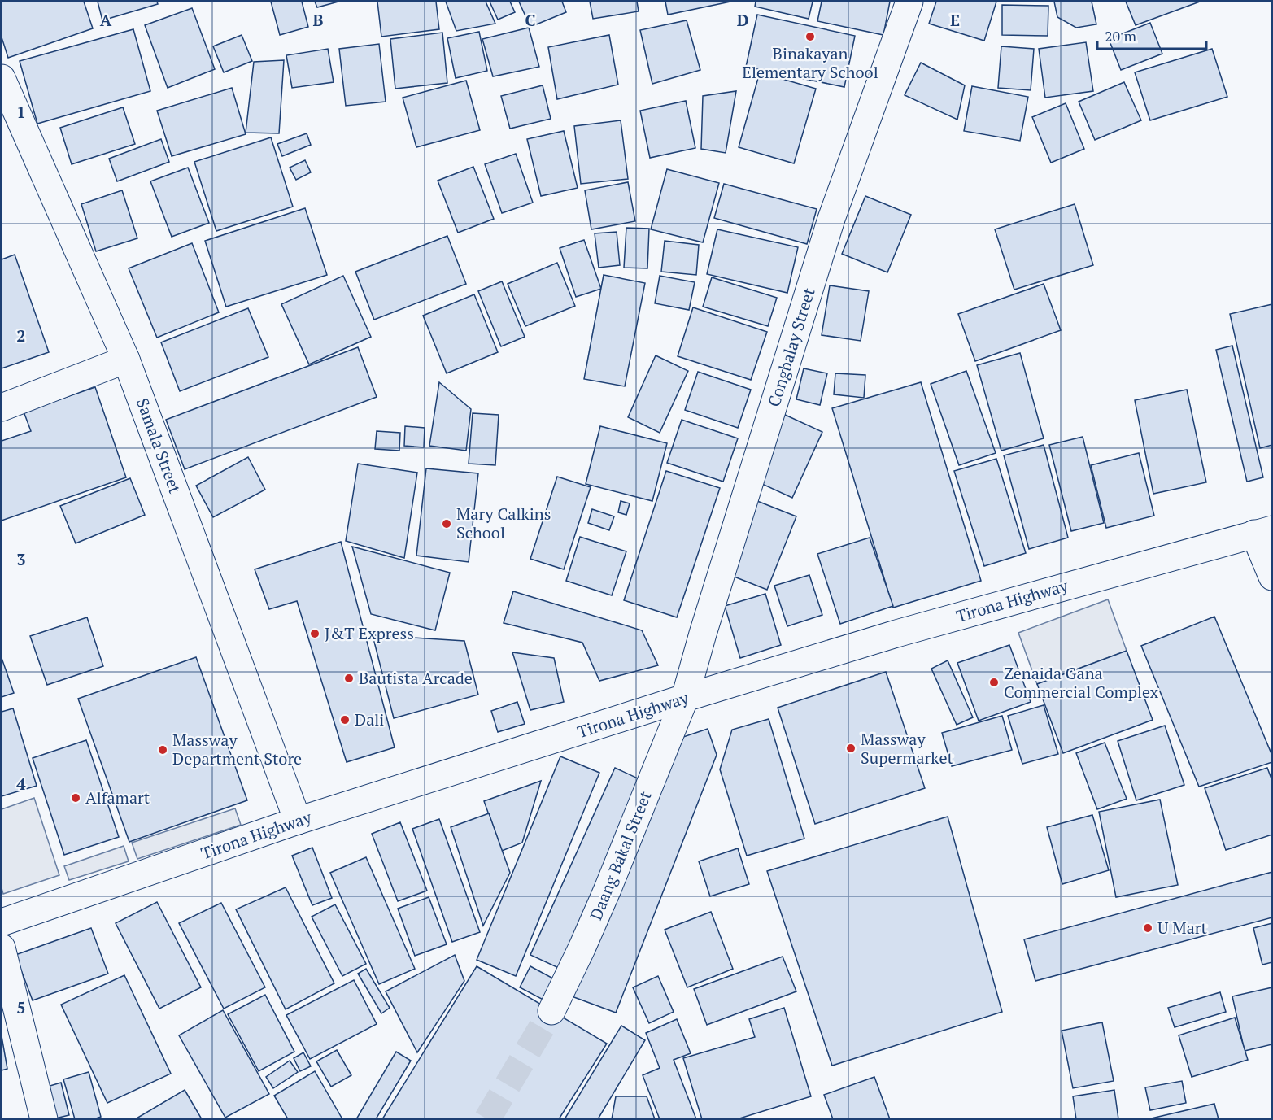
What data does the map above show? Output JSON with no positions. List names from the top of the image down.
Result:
{
  "streets": {
    "street": [
      "Congbalay Street",
      "Samala Street",
      "Tirona Highway",
      "Daang Bakal Street"
    ]
  },
  "crossings": [
    ["Congbalay Street", "Tirona Highway"],
    ["Congbalay Street", "Daang Bakal Street"],
    ["Samala Street", "Tirona Highway"],
    ["Tirona Highway", "Daang Bakal Street"]
  ],
  "places": [
    "Binakayan Elementary School",
    "Mary Calkins School",
    "J&T Express",
    "Bautista Arcade",
    "Zenaida Gana Commercial Complex",
    "Dali",
    "Massway Supermarket",
    "Massway Department Store",
    "Alfamart",
    "U Mart"
  ],
  "scale_bar": "20 m",
  "grid": {
    "columns": [
      "A",
      "B",
      "C",
      "D",
      "E"
    ],
    "rows": [
      "1",
      "2",
      "3",
      "4",
      "5"
    ]
  }
}
